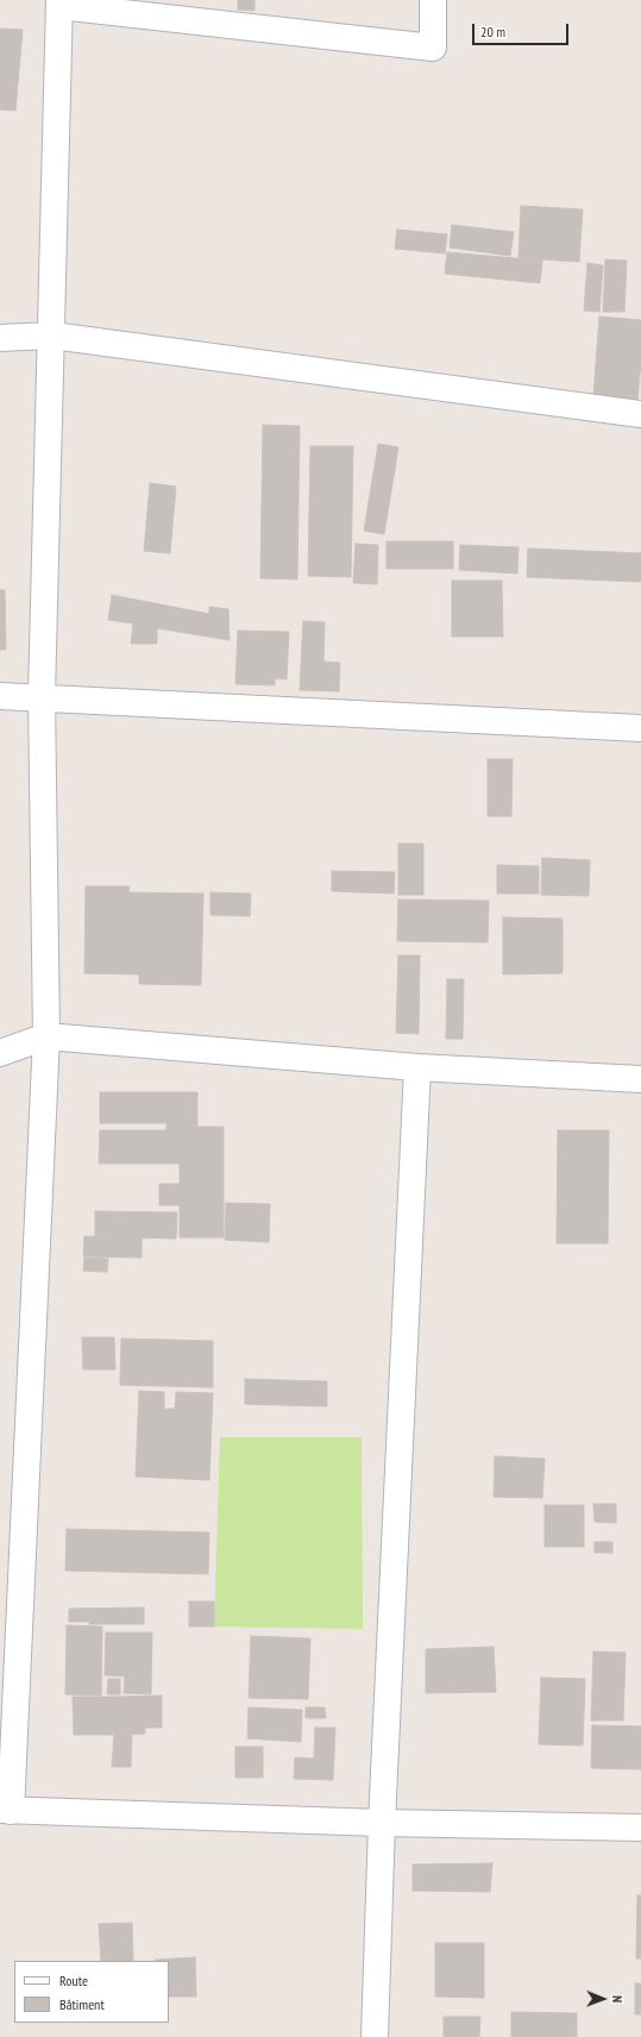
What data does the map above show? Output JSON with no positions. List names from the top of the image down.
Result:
{
  "legend": ["Route", "Bâtiment"],
  "scale_bar": "20 m",
  "north": "right"
}
